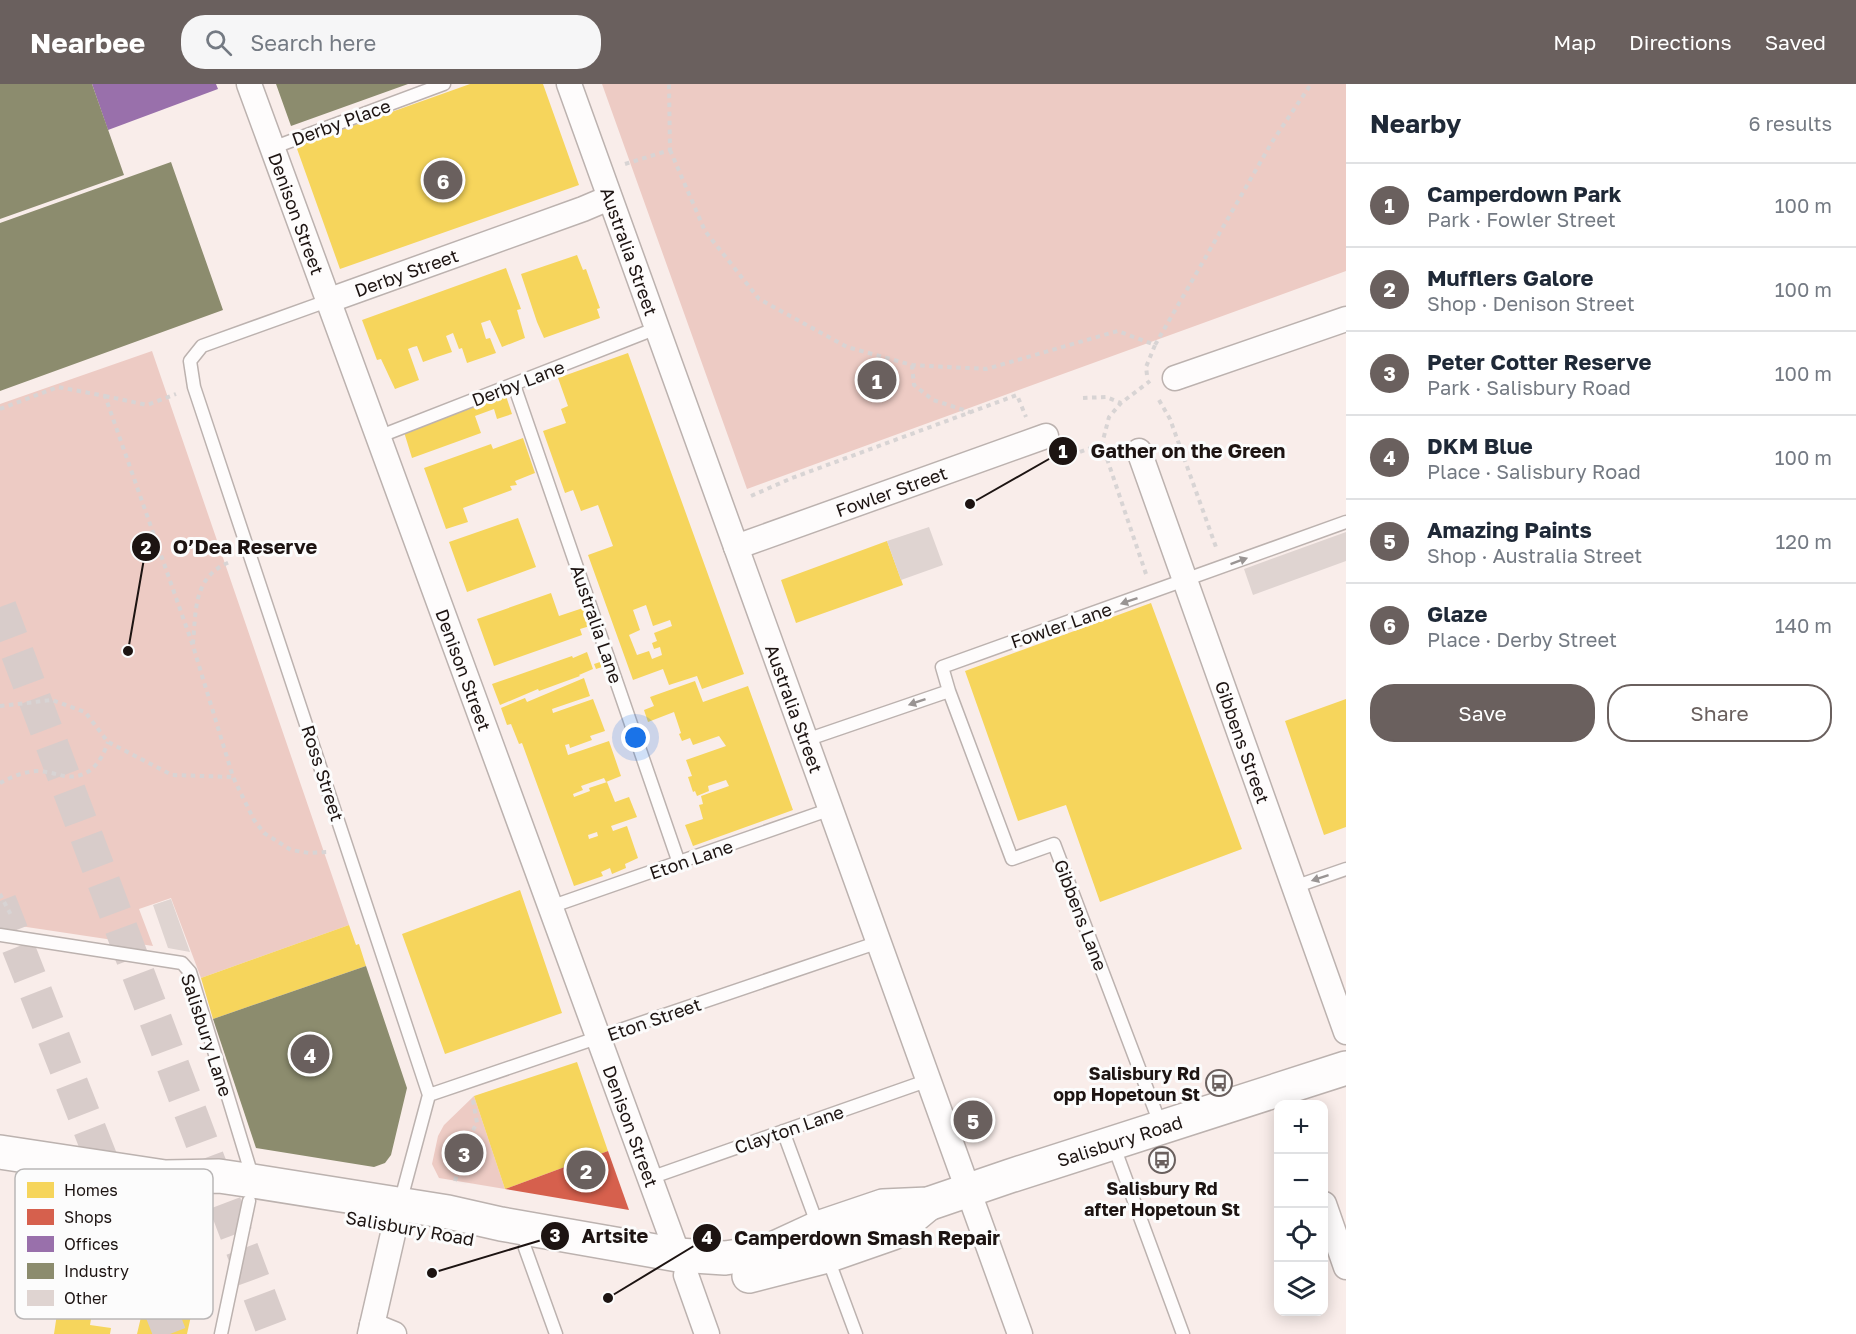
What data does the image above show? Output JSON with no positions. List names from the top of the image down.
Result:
{
  "streets": {
    "main road": ["Salisbury Road"],
    "street": [
      "Denison Street",
      "Australia Street",
      "Derby Street",
      "Fowler Street",
      "Gibbens Street"
    ],
    "lane": [
      "Derby Place",
      "Derby Lane",
      "Australia Lane",
      "Fowler Lane",
      "Ross Street",
      "Eton Lane",
      "Gibbens Lane",
      "Eton Street",
      "Salisbury Lane",
      "Clayton Lane"
    ]
  },
  "crossings": [
    ["Derby Place", "Denison Street"],
    ["Denison Street", "Derby Street"],
    ["Denison Street", "Derby Lane"],
    ["Denison Street", "Eton Lane"],
    ["Denison Street", "Eton Street"],
    ["Denison Street", "Clayton Lane"],
    ["Denison Street", "Salisbury Road"],
    ["Australia Street", "Derby Street"],
    ["Australia Street", "Derby Lane"],
    ["Australia Street", "Fowler Street"],
    ["Australia Street", "Eton Lane"],
    ["Australia Street", "Eton Street"],
    ["Australia Street", "Clayton Lane"],
    ["Australia Street", "Salisbury Road"],
    ["Derby Street", "Ross Street"],
    ["Derby Lane", "Australia Lane"],
    ["Australia Lane", "Eton Lane"],
    ["Fowler Lane", "Gibbens Street"],
    ["Fowler Lane", "Gibbens Lane"],
    ["Ross Street", "Eton Street"],
    ["Gibbens Lane", "Salisbury Road"],
    ["Salisbury Lane", "Salisbury Road"]
  ],
  "places": {
    "other": [
      "Gather on the Green",
      "O’Dea Reserve",
      "Artsite",
      "Camperdown Smash Repair"
    ],
    "bus stop": ["Salisbury Rd opp Hopetoun St", "Salisbury Rd after Hopetoun St"]
  },
  "legend": [
    "Homes",
    "Shops",
    "Offices",
    "Industry",
    "Other"
  ],
  "page": {
    "header": "Nearbee",
    "search": "Search here",
    "nav": ["Map", "Directions", "Saved"],
    "heading": ["Nearby", "6 results"],
    "pins": [
      "6",
      "1",
      "4",
      "5",
      "3",
      "2"
    ],
    "list": [
      {
        "mark": "1",
        "name": "Camperdown Park",
        "note": "Park · Fowler Street",
        "value": "100 m"
      },
      {
        "mark": "2",
        "name": "Mufflers Galore",
        "note": "Shop · Denison Street",
        "value": "100 m"
      },
      {
        "mark": "3",
        "name": "Peter Cotter Reserve",
        "note": "Park · Salisbury Road",
        "value": "100 m"
      },
      {
        "mark": "4",
        "name": "DKM Blue",
        "note": "Place · Salisbury Road",
        "value": "100 m"
      },
      {
        "mark": "5",
        "name": "Amazing Paints",
        "note": "Shop · Australia Street",
        "value": "120 m"
      },
      {
        "mark": "6",
        "name": "Glaze",
        "note": "Place · Derby Street",
        "value": "140 m"
      }
    ],
    "buttons": ["Save", "Share"],
    "map_buttons": ["+", "−"]
  }
}
